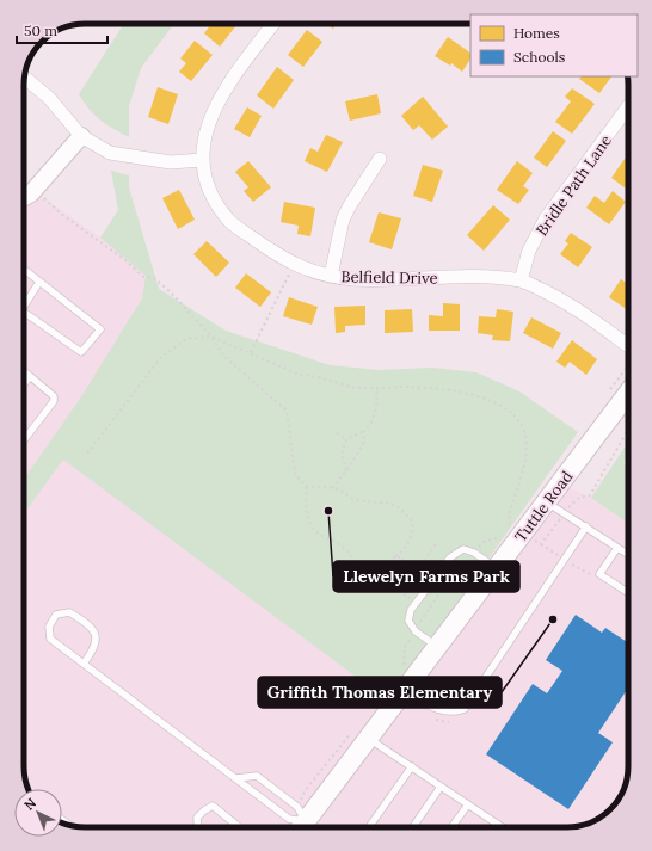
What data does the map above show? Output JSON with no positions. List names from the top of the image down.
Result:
{
  "streets": {
    "main road": ["Tuttle Road"],
    "street": ["Bridle Path Lane", "Belfield Drive"]
  },
  "crossings": [
    ["Bridle Path Lane", "Belfield Drive"]
  ],
  "places": ["Llewelyn Farms Park", "Griffith Thomas Elementary"],
  "legend": ["Homes", "Schools"],
  "scale_bar": "50 m",
  "north": "top left"
}
